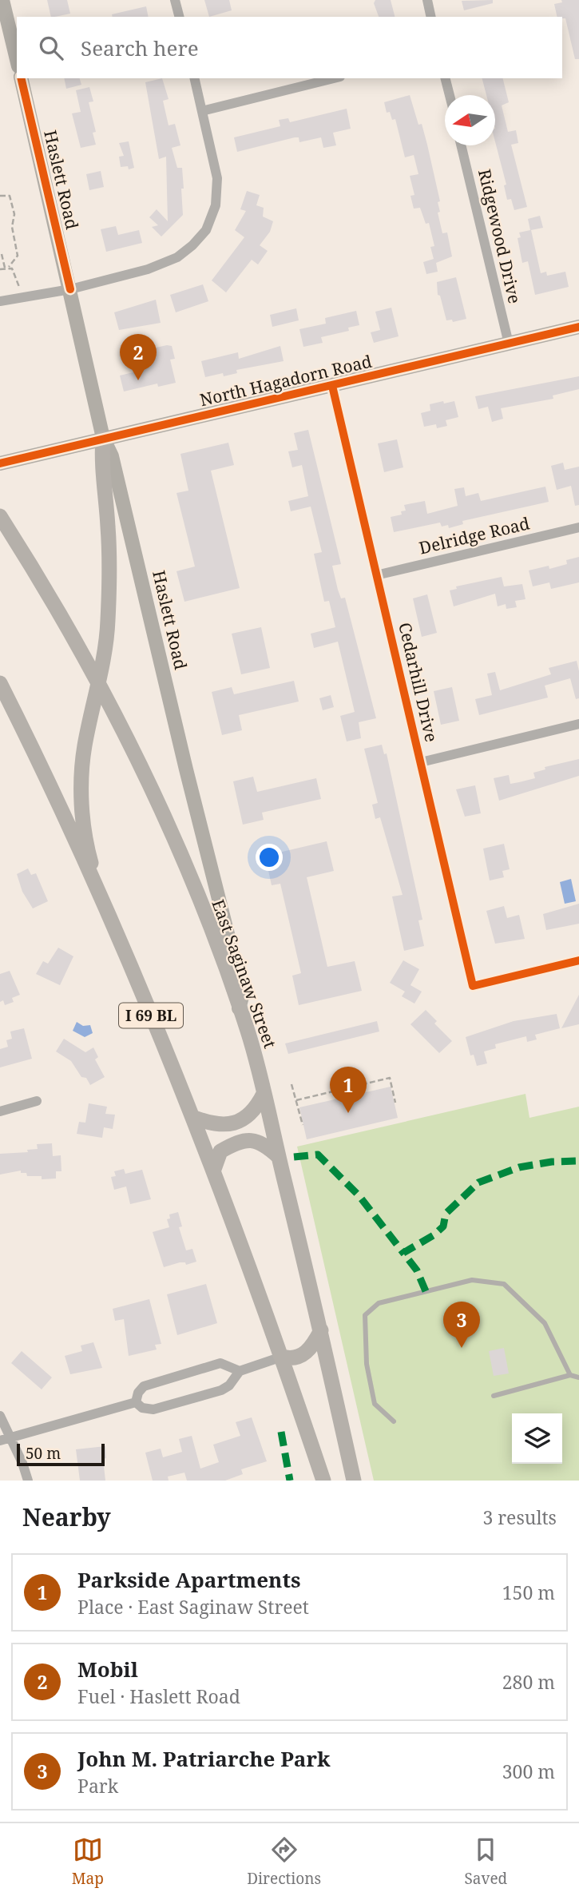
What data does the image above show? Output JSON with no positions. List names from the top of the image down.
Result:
{
  "streets": {
    "main road": [
      "Haslett Road",
      "North Hagadorn Road",
      "East Saginaw Street",
      "I 69 BL"
    ],
    "street": ["Ridgewood Drive", "Delridge Road", "Cedarhill Drive"]
  },
  "crossings": [
    ["Haslett Road", "North Hagadorn Road"],
    ["Haslett Road", "East Saginaw Street"],
    ["Ridgewood Drive", "North Hagadorn Road"],
    ["North Hagadorn Road", "Cedarhill Drive"],
    ["Delridge Road", "Cedarhill Drive"]
  ],
  "scale_bar": "50 m",
  "north": "left",
  "page": {
    "search": "Search here",
    "pins": ["2", "1", "3"],
    "scale": "50 m",
    "heading": ["Nearby", "3 results"],
    "list": [
      {
        "mark": "1",
        "name": "Parkside Apartments",
        "note": "Place · East Saginaw Street",
        "value": "150 m"
      },
      {
        "mark": "2",
        "name": "Mobil",
        "note": "Fuel · Haslett Road",
        "value": "280 m"
      },
      {
        "mark": "3",
        "name": "John M. Patriarche Park",
        "note": "Park",
        "value": "300 m"
      }
    ],
    "nav": ["Map", "Directions", "Saved"]
  }
}
